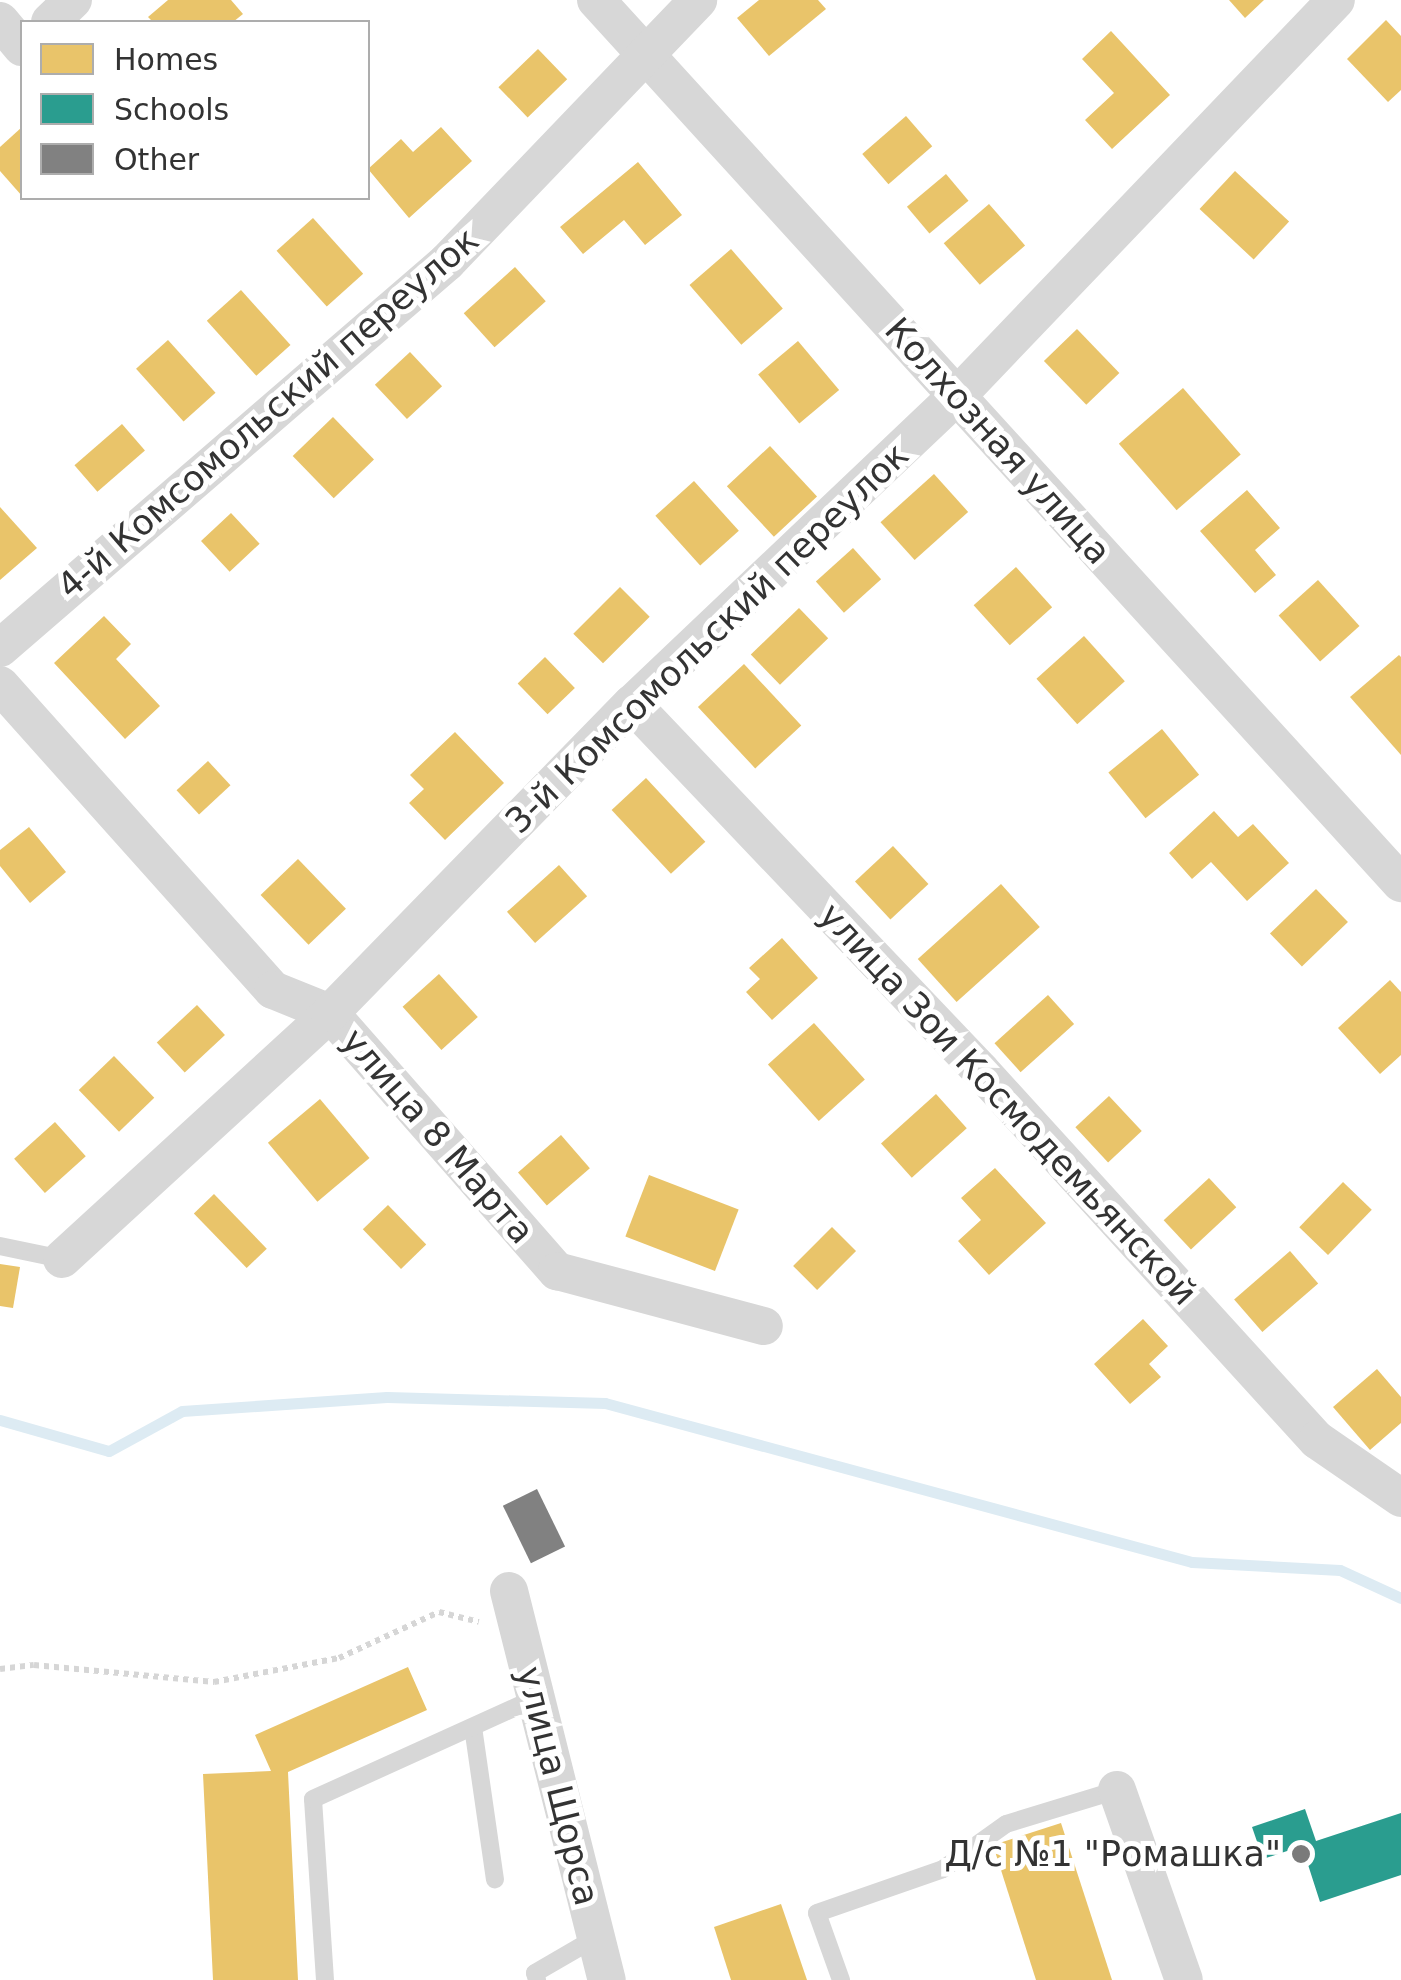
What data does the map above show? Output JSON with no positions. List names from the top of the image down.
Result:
{
  "streets": {
    "street": [
      "4-й Комсомольский переулок",
      "Колхозная улица",
      "3-й Комсомольский переулок",
      "улица Зои Космодемьянской",
      "улица 8 Марта",
      "улица Щорса"
    ]
  },
  "crossings": [
    ["4-й Комсомольский переулок", "Колхозная улица"],
    ["Колхозная улица", "3-й Комсомольский переулок"],
    ["3-й Комсомольский переулок", "улица Зои Космодемьянской"],
    ["3-й Комсомольский переулок", "улица 8 Марта"]
  ],
  "places": ["Д/с №1 \"Ромашка\""],
  "legend": ["Homes", "Schools", "Other"]
}
